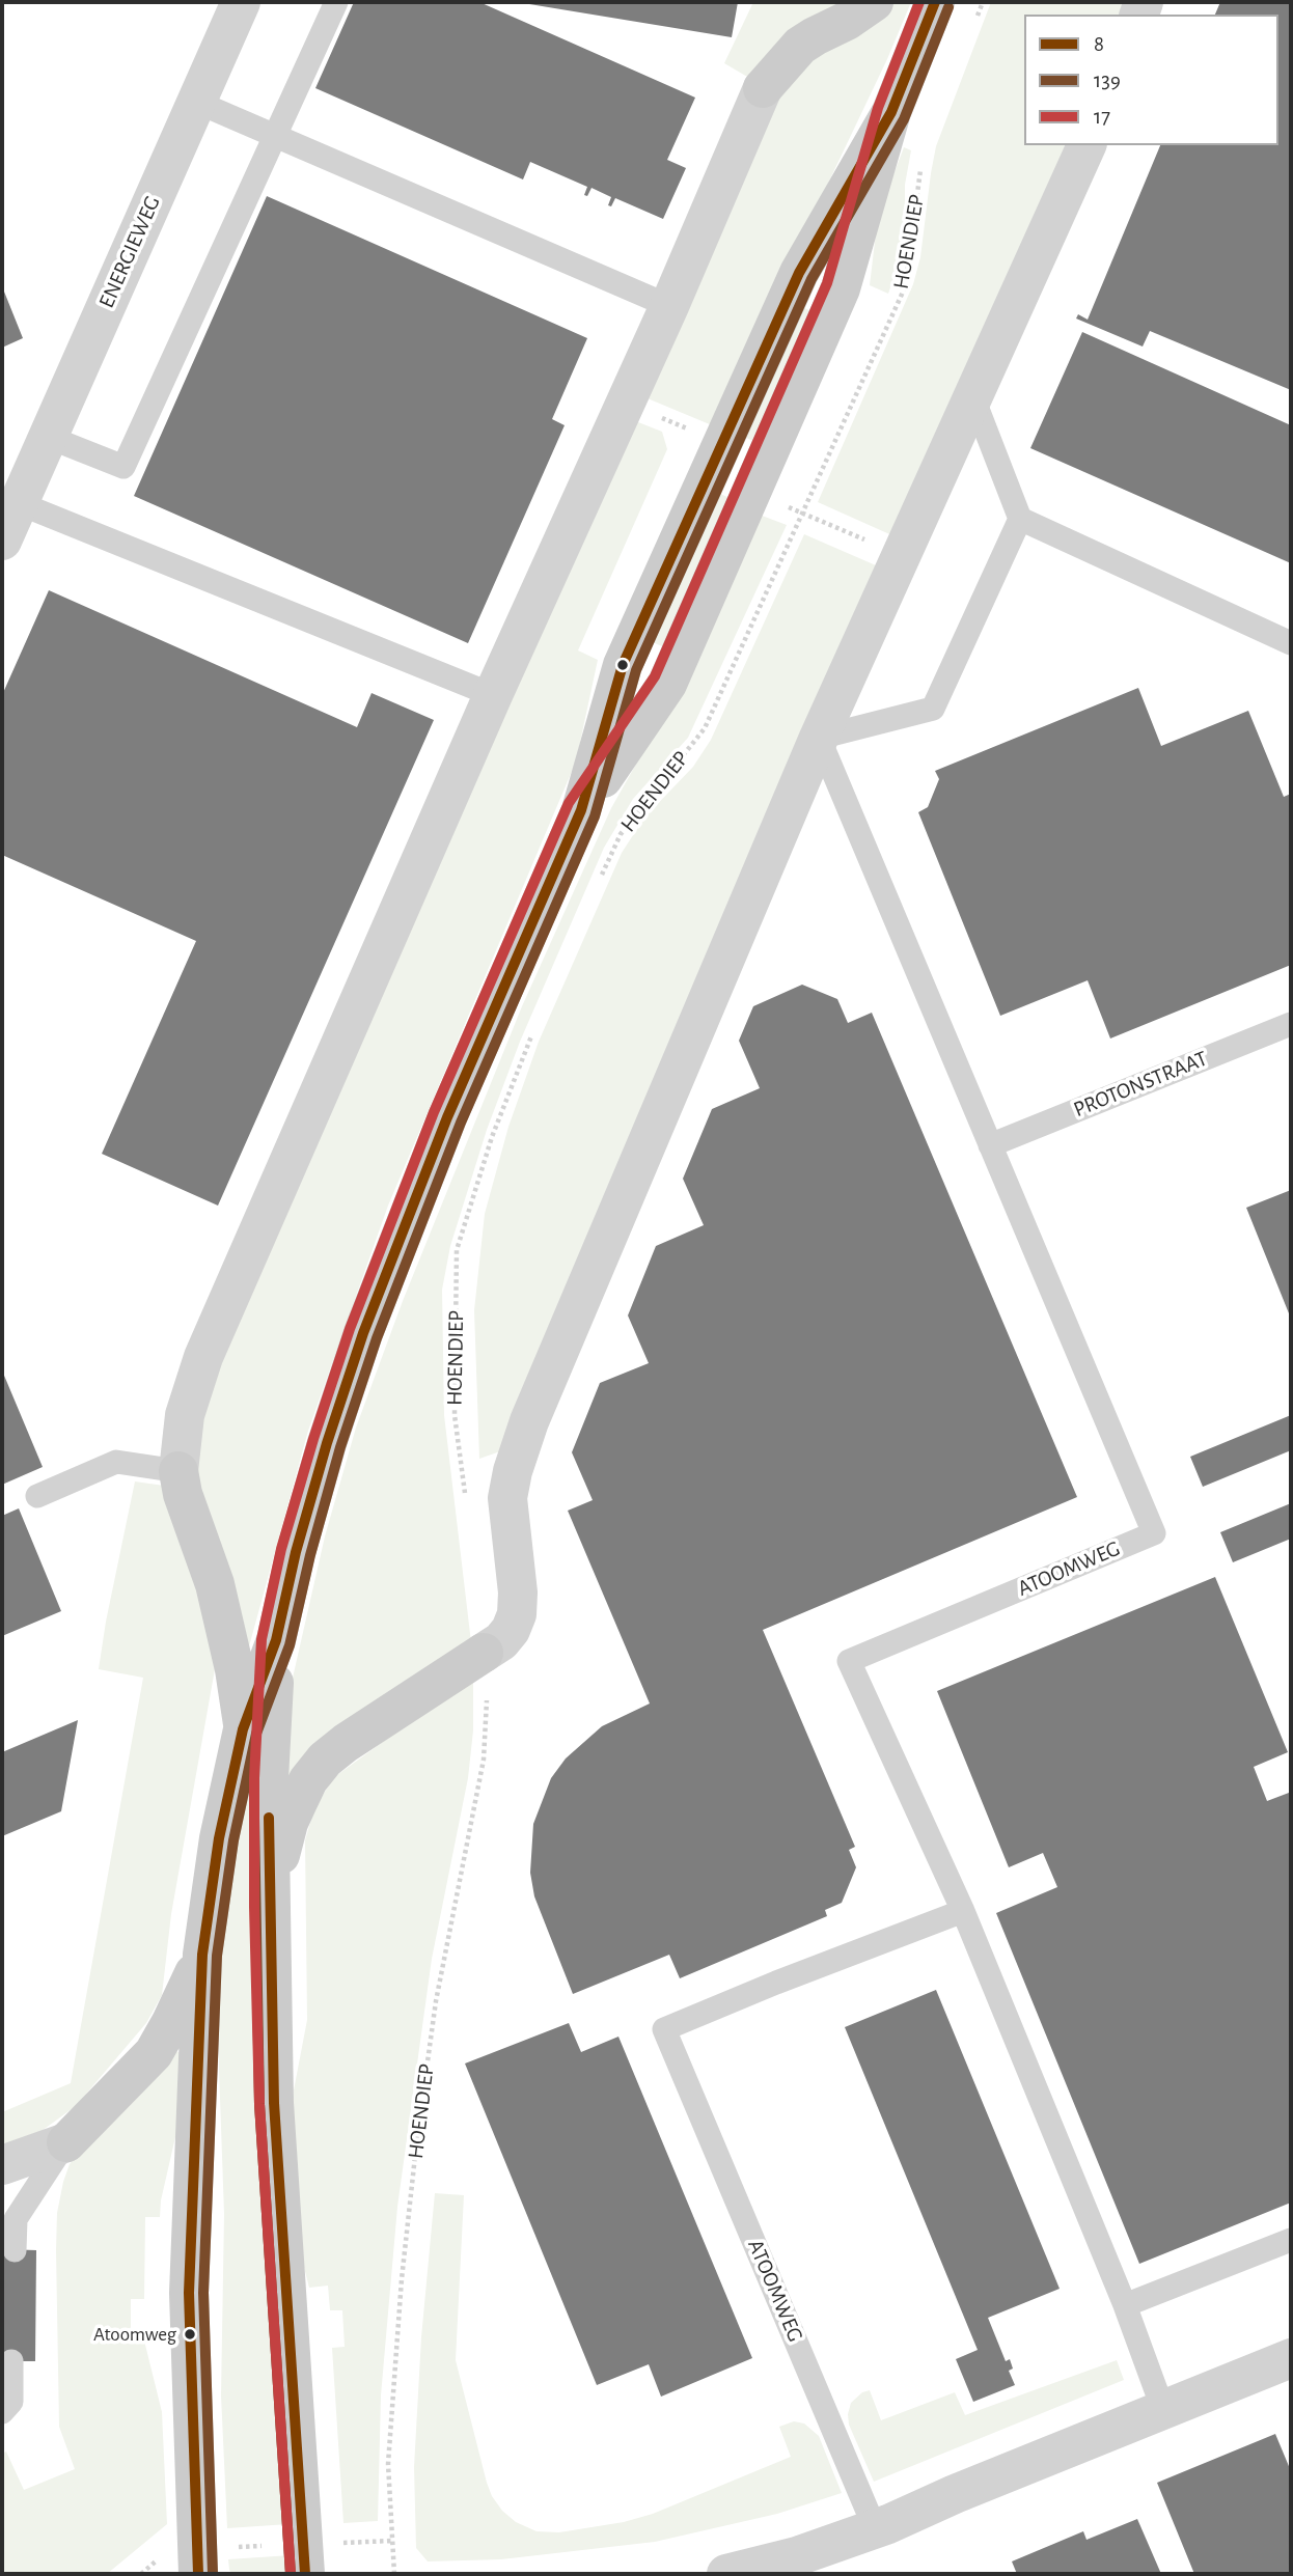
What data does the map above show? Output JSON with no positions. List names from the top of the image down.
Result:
{
  "streets": {
    "street": ["ENERGIEWEG"],
    "lane": ["PROTONSTRAAT", "ATOOMWEG"],
    "path": ["HOENDIEP"]
  },
  "crossings": [
    ["PROTONSTRAAT", "ATOOMWEG"]
  ],
  "places": ["Atoomweg"],
  "lines": ["transit line 8", "transit line 17", "transit line 139"],
  "legend": ["8", "139", "17"]
}
